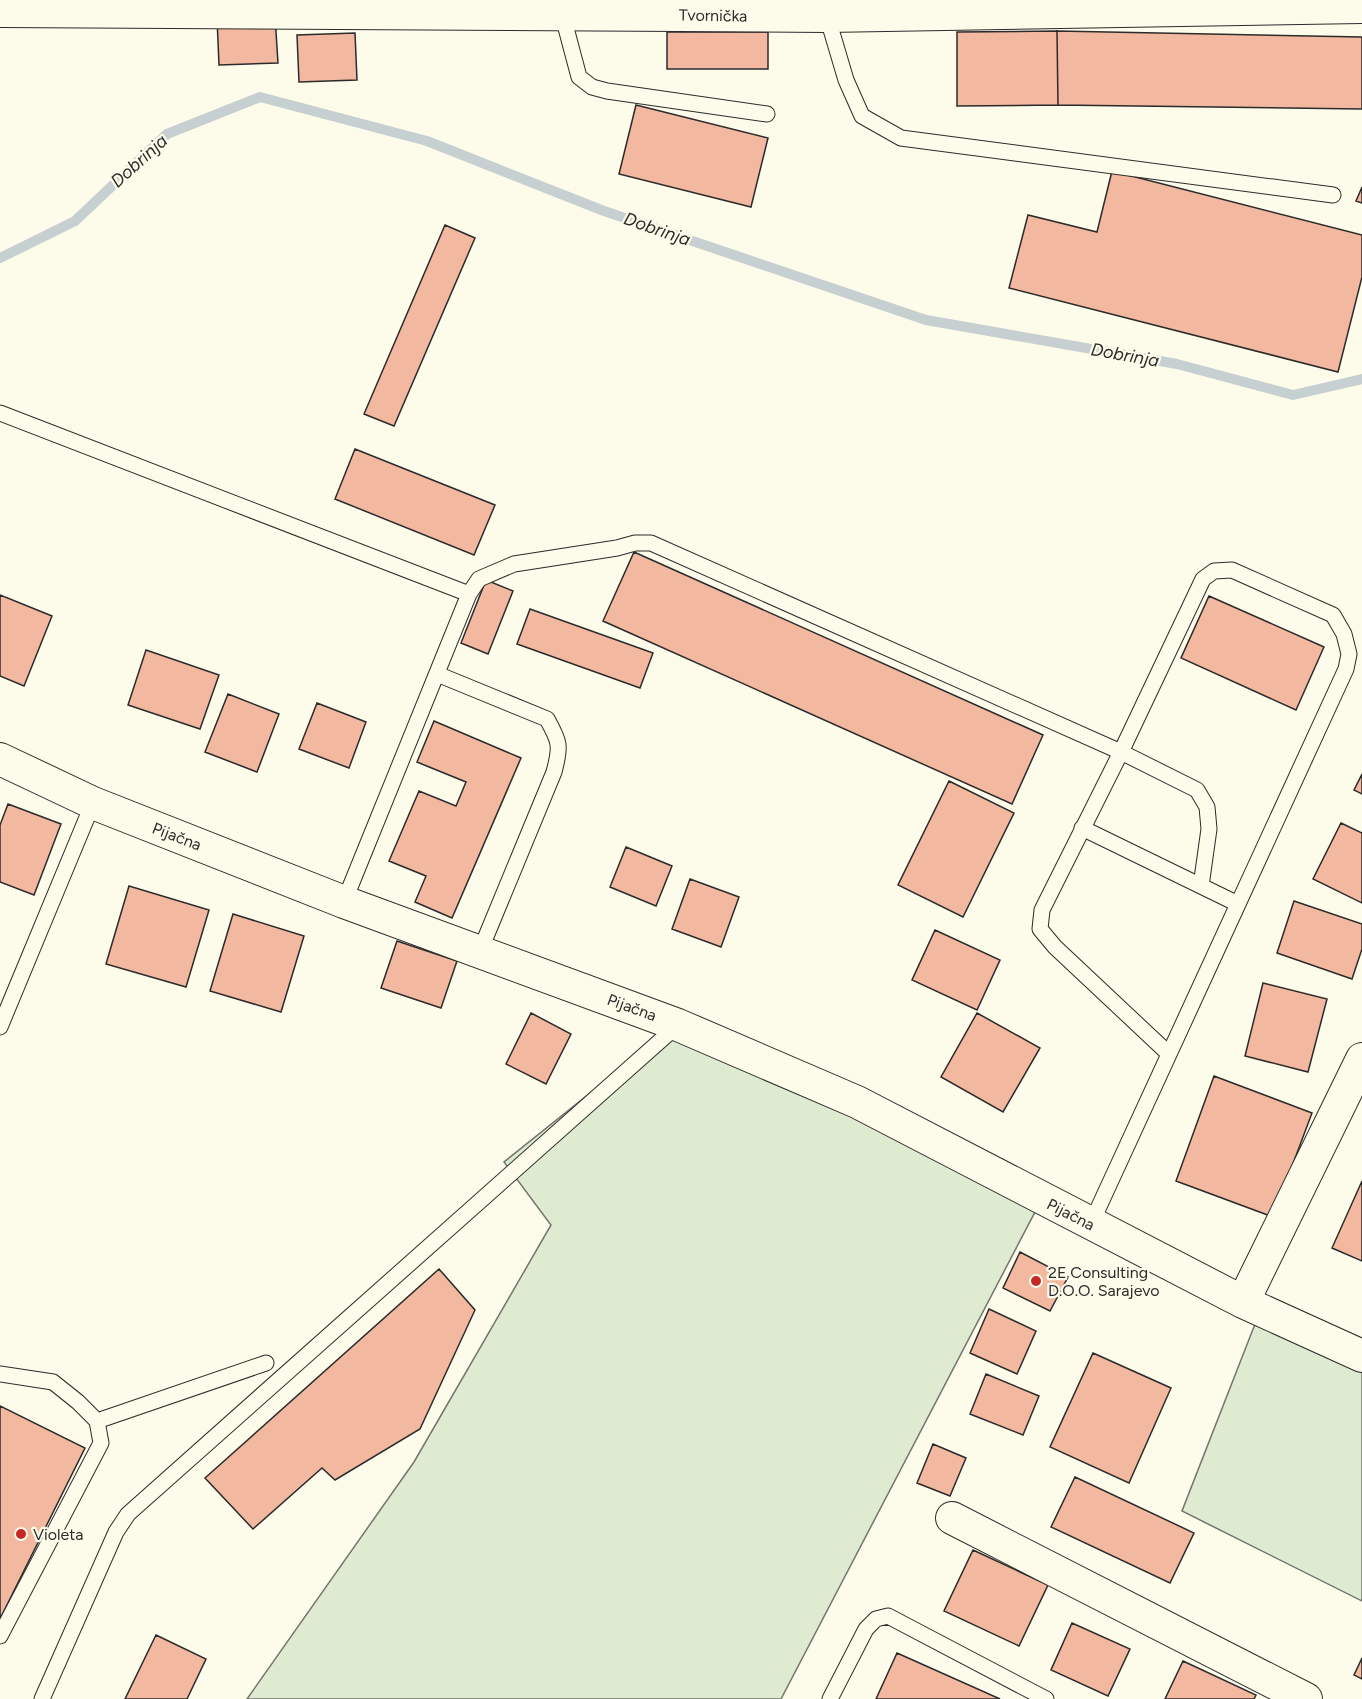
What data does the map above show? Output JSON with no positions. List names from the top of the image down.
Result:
{
  "streets": {
    "street": ["Tvornička", "Pijačna"]
  },
  "water": ["Dobrinja"],
  "places": ["2E Consulting D.O.O. Sarajevo", "Violeta"]
}
